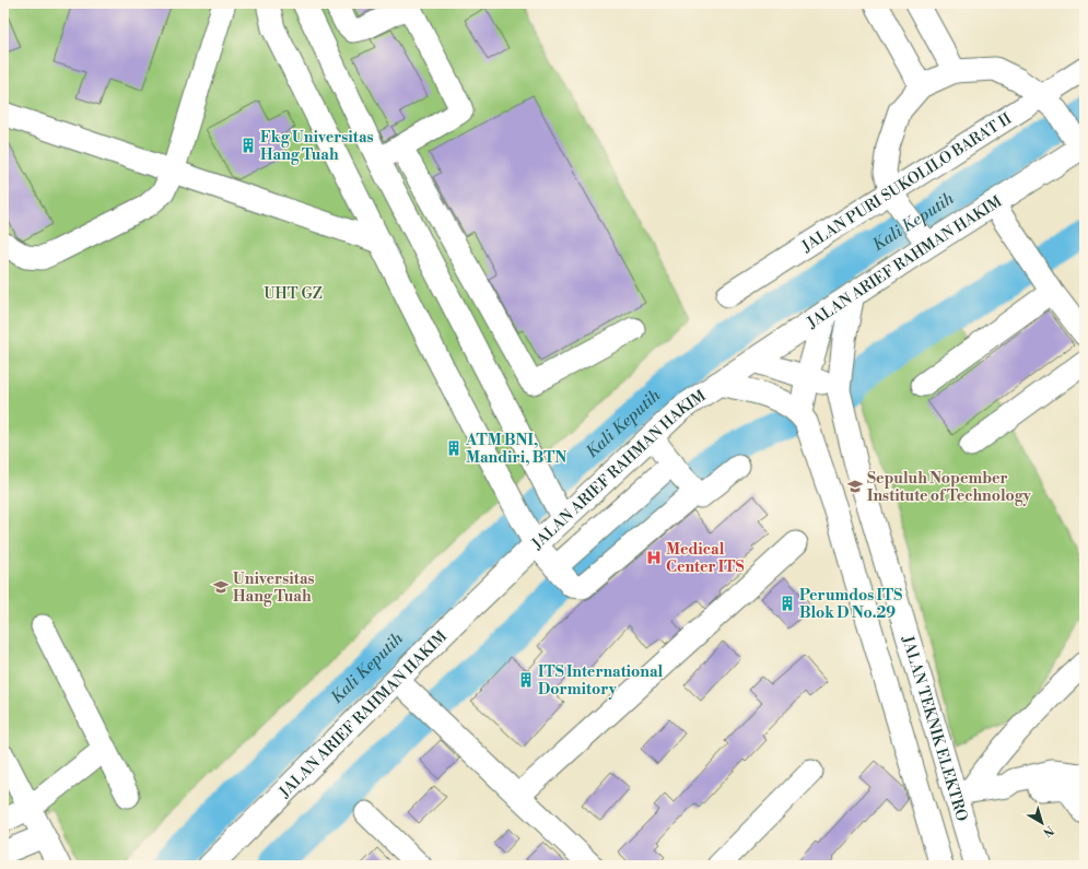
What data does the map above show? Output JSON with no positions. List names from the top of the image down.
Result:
{
  "streets": {
    "main road": ["JALAN ARIEF RAHMAN HAKIM"],
    "street": ["JALAN PURI SUKOLILO BARAT II", "JALAN TEKNIK ELEKTRO"]
  },
  "crossings": [
    ["JALAN ARIEF RAHMAN HAKIM", "JALAN TEKNIK ELEKTRO"]
  ],
  "water": ["Kali Keputih"],
  "parks": ["UHT GZ"],
  "places": {
    "building": [
      "Fkg Universitas Hang Tuah",
      "ATM BNI, Mandiri, BTN",
      "Perumdos ITS Blok D No.29",
      "ITS International Dormitory"
    ],
    "school or university": ["Sepuluh Nopember Institute of Technology", "Universitas Hang Tuah"],
    "hospital": ["Medical Center ITS"]
  },
  "north": "bottom right"
}
